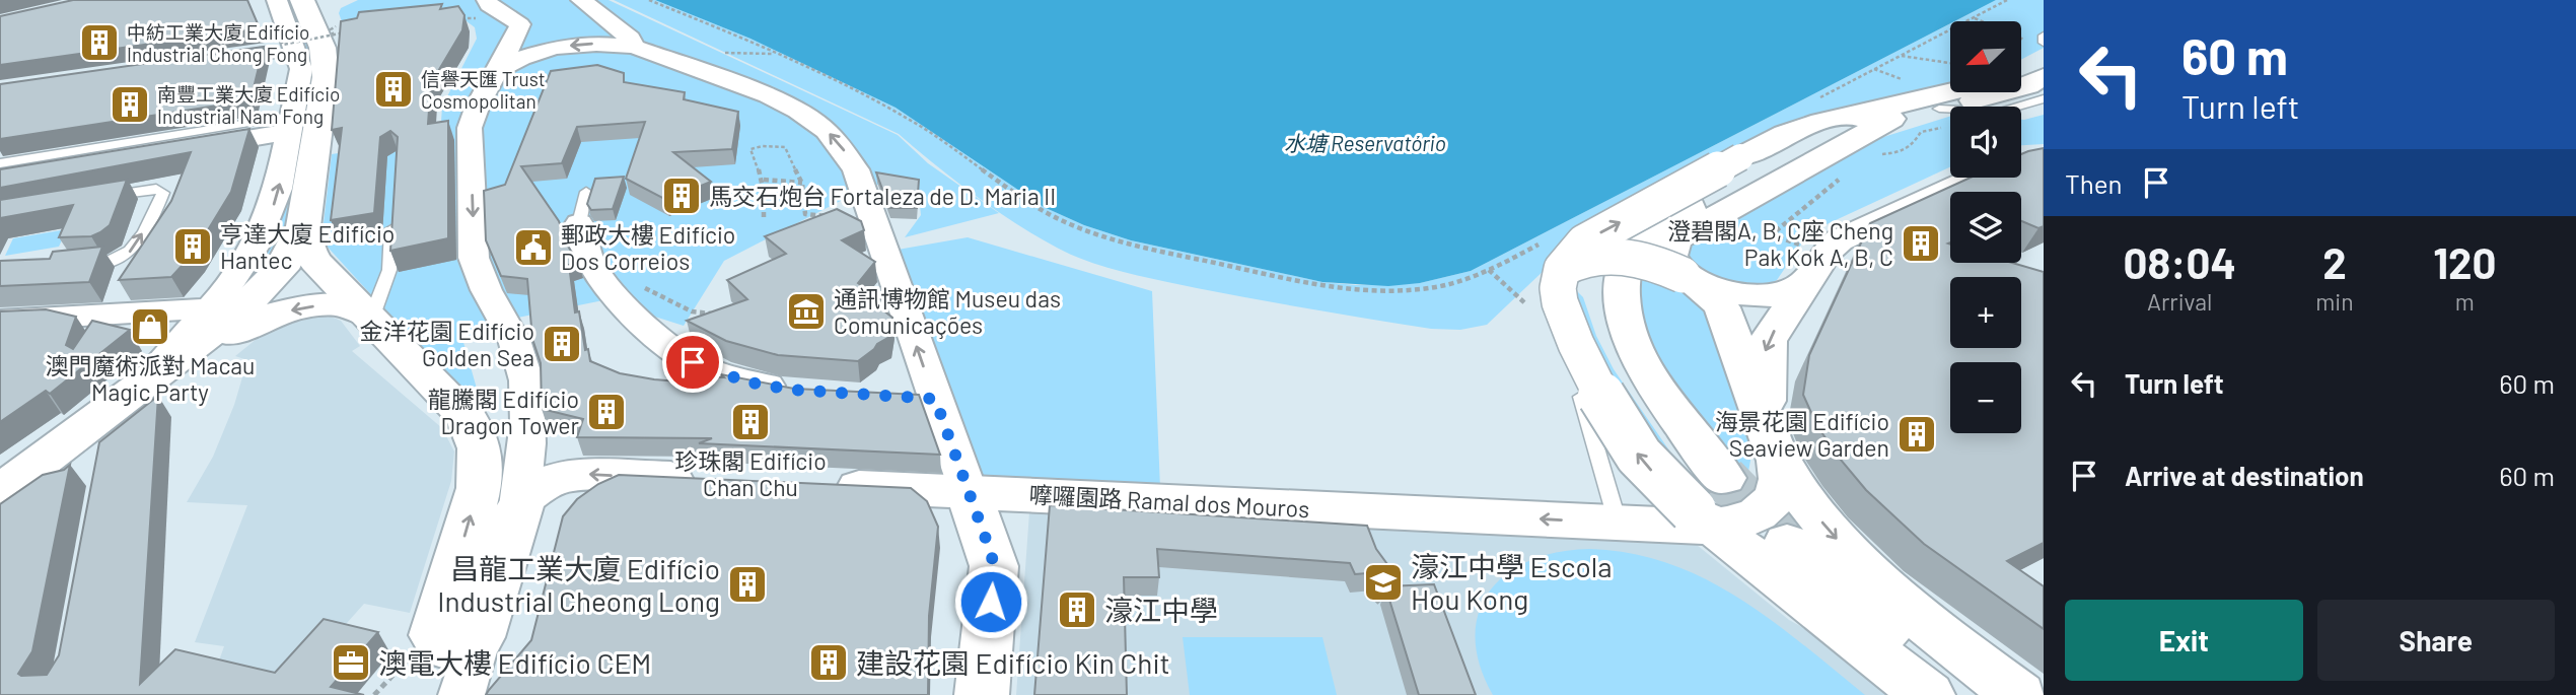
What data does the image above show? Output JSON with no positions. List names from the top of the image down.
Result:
{
  "streets": {
    "main road": ["嚤囉園路 Ramal dos Mouros"]
  },
  "one_way": ["嚤囉園路 Ramal dos Mouros"],
  "water": ["水塘 Reservatório"],
  "places": {
    "building": [
      "中紡工業大廈 Edifício Industrial Chong Fong",
      "信譽天匯 Trust Cosmopolitan",
      "南豐工業大廈 Edifício Industrial Nam Fong",
      "馬交石炮台 Fortaleza de D. Maria II",
      "澄碧閣A, B, C座 Cheng Pak Kok A, B, C",
      "亨達大廈 Edifício Hantec",
      "金洋花園 Edifício Golden Sea",
      "龍騰閣 Edifício Dragon Tower",
      "珍珠閣 Edifício Chan Chu",
      "海景花園 Edifício Seaview Garden",
      "昌龍工業大廈 Edifício Industrial Cheong Long",
      "濠江中學",
      "建設花園 Edifício Kin Chit"
    ],
    "public building": ["郵政大樓 Edifício Dos Correios"],
    "museum": ["通訊博物館 Museu das Comunicações"],
    "shop": ["澳門魔術派對 Macau Magic Party"],
    "school or university": ["濠江中學 Escola Hou Kong"],
    "office": ["澳電大樓 Edifício CEM"]
  },
  "north": "bottom left",
  "page": {
    "turn": ["60 m", "Turn left"],
    "map_buttons": ["+", "−"],
    "then": "Then",
    "eta": [
      "08:04",
      "Arrival",
      "2",
      "min",
      "120",
      "m"
    ],
    "list": [
      {
        "name": "Turn left",
        "value": "60 m"
      },
      {
        "name": "Arrive at destination",
        "value": "60 m"
      }
    ],
    "buttons": ["Exit", "Share"]
  }
}
